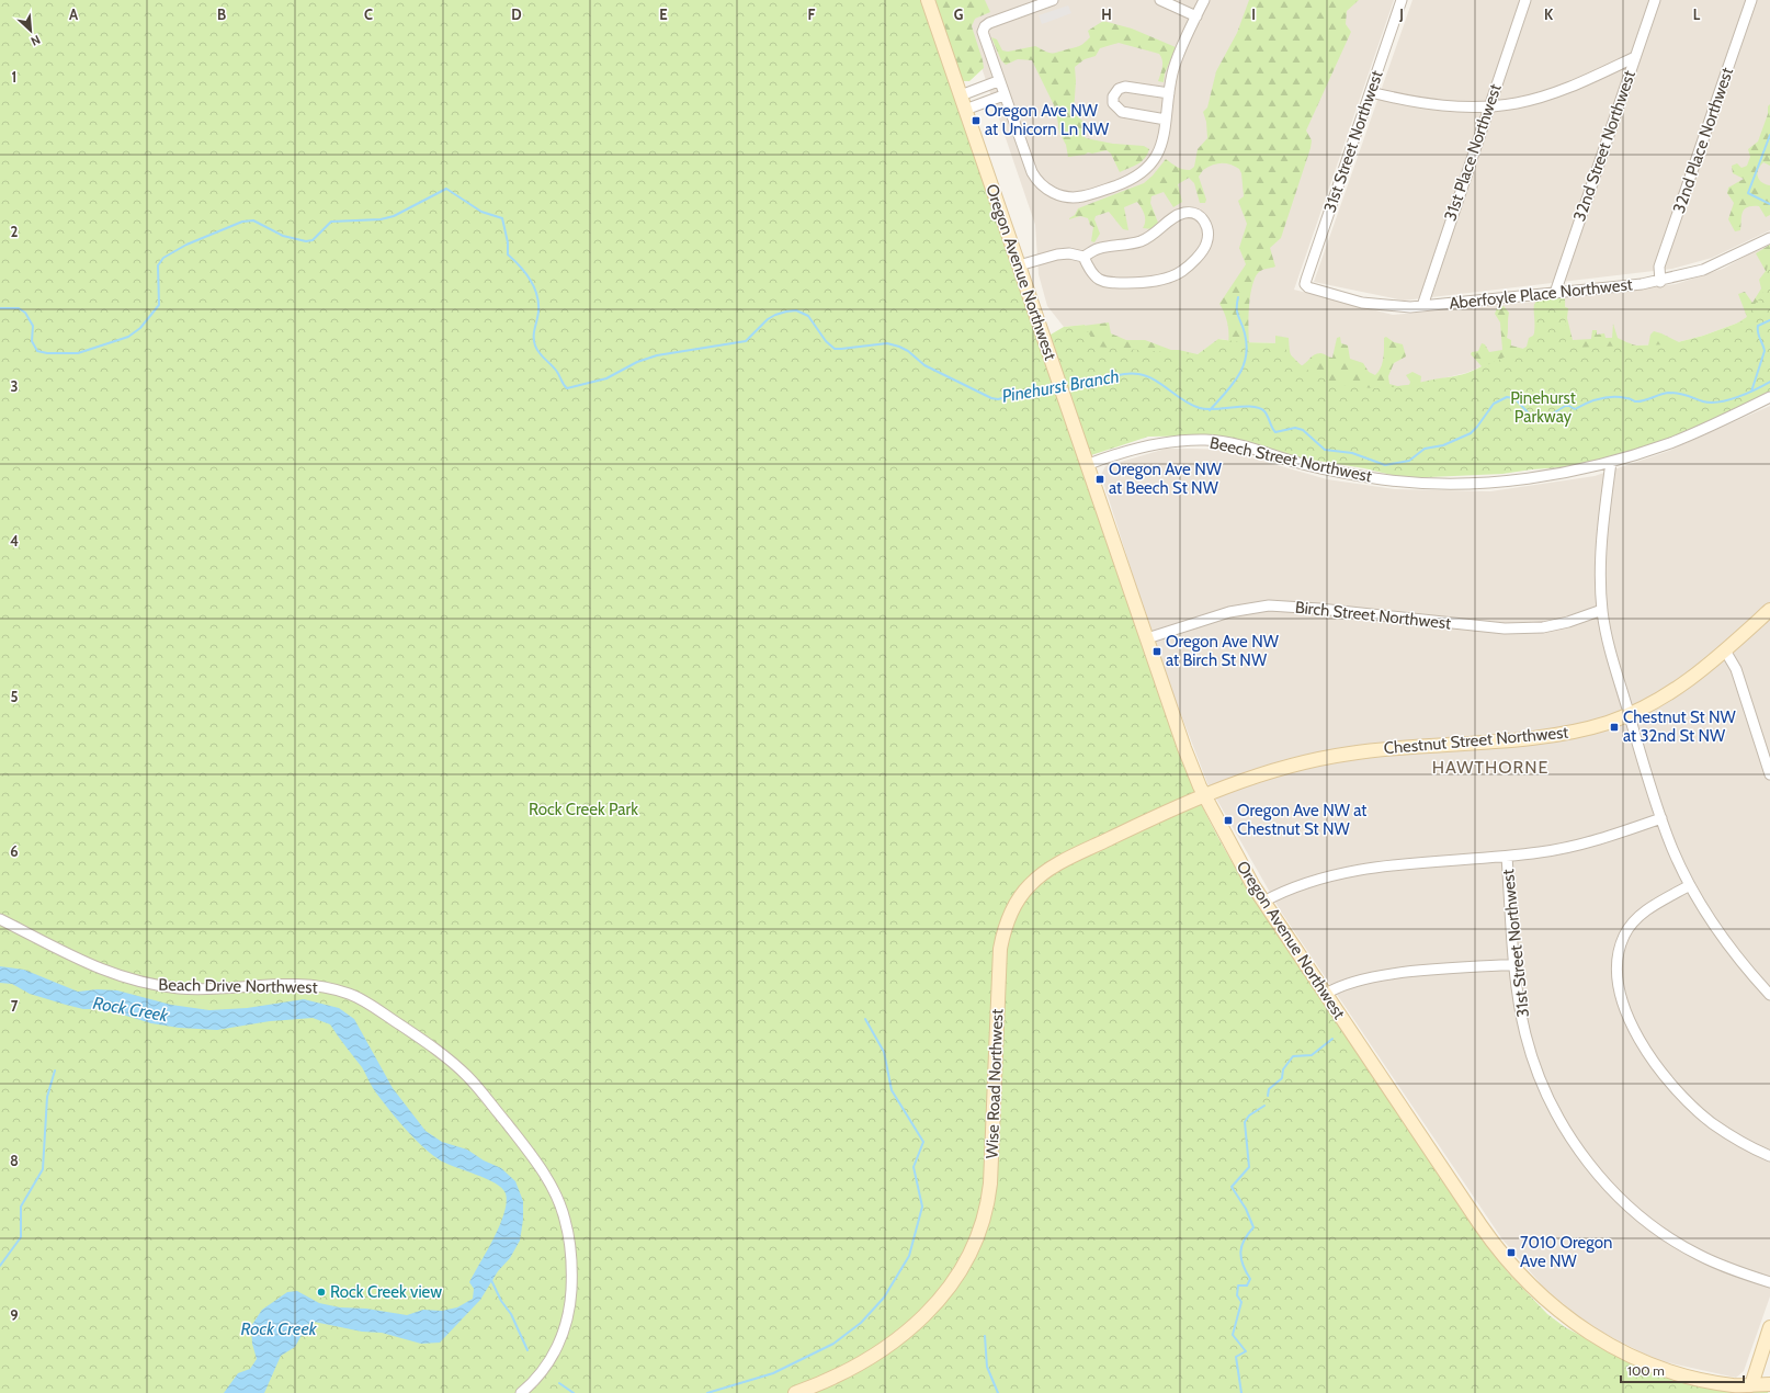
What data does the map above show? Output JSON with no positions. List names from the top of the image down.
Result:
{
  "streets": {
    "street": [
      "32nd Place Northwest",
      "31st Street Northwest",
      "32nd Street Northwest",
      "31st Place Northwest",
      "Oregon Avenue Northwest",
      "Aberfoyle Place Northwest",
      "Beech Street Northwest",
      "Birch Street Northwest",
      "Chestnut Street Northwest",
      "Beach Drive Northwest",
      "Wise Road Northwest"
    ]
  },
  "crossings": [
    ["32nd Place Northwest", "Aberfoyle Place Northwest"],
    ["31st Street Northwest", "Aberfoyle Place Northwest"],
    ["32nd Street Northwest", "Aberfoyle Place Northwest"],
    ["31st Place Northwest", "Aberfoyle Place Northwest"],
    ["Oregon Avenue Northwest", "Beech Street Northwest"],
    ["Oregon Avenue Northwest", "Birch Street Northwest"],
    ["Oregon Avenue Northwest", "Chestnut Street Northwest"],
    ["Oregon Avenue Northwest", "Wise Road Northwest"],
    ["Chestnut Street Northwest", "Wise Road Northwest"]
  ],
  "districts": ["HAWTHORNE"],
  "water": ["Pinehurst Branch", "Rock Creek"],
  "parks": ["Pinehurst Parkway", "Rock Creek Park"],
  "places": {
    "transit": [
      "Oregon Ave NW at Unicorn Ln NW",
      "Oregon Ave NW at Beech St NW",
      "Oregon Ave NW at Birch St NW",
      "Chestnut St NW at 32nd St NW",
      "Oregon Ave NW at Chestnut St NW",
      "7010 Oregon Ave NW"
    ],
    "other": ["Rock Creek view"]
  },
  "scale_bar": "100 m",
  "north": "bottom right",
  "grid": {
    "columns": [
      "A",
      "B",
      "C",
      "D",
      "E",
      "F",
      "G",
      "H",
      "I",
      "J",
      "K",
      "L"
    ],
    "rows": [
      "1",
      "2",
      "3",
      "4",
      "5",
      "6",
      "7",
      "8",
      "9"
    ]
  }
}
